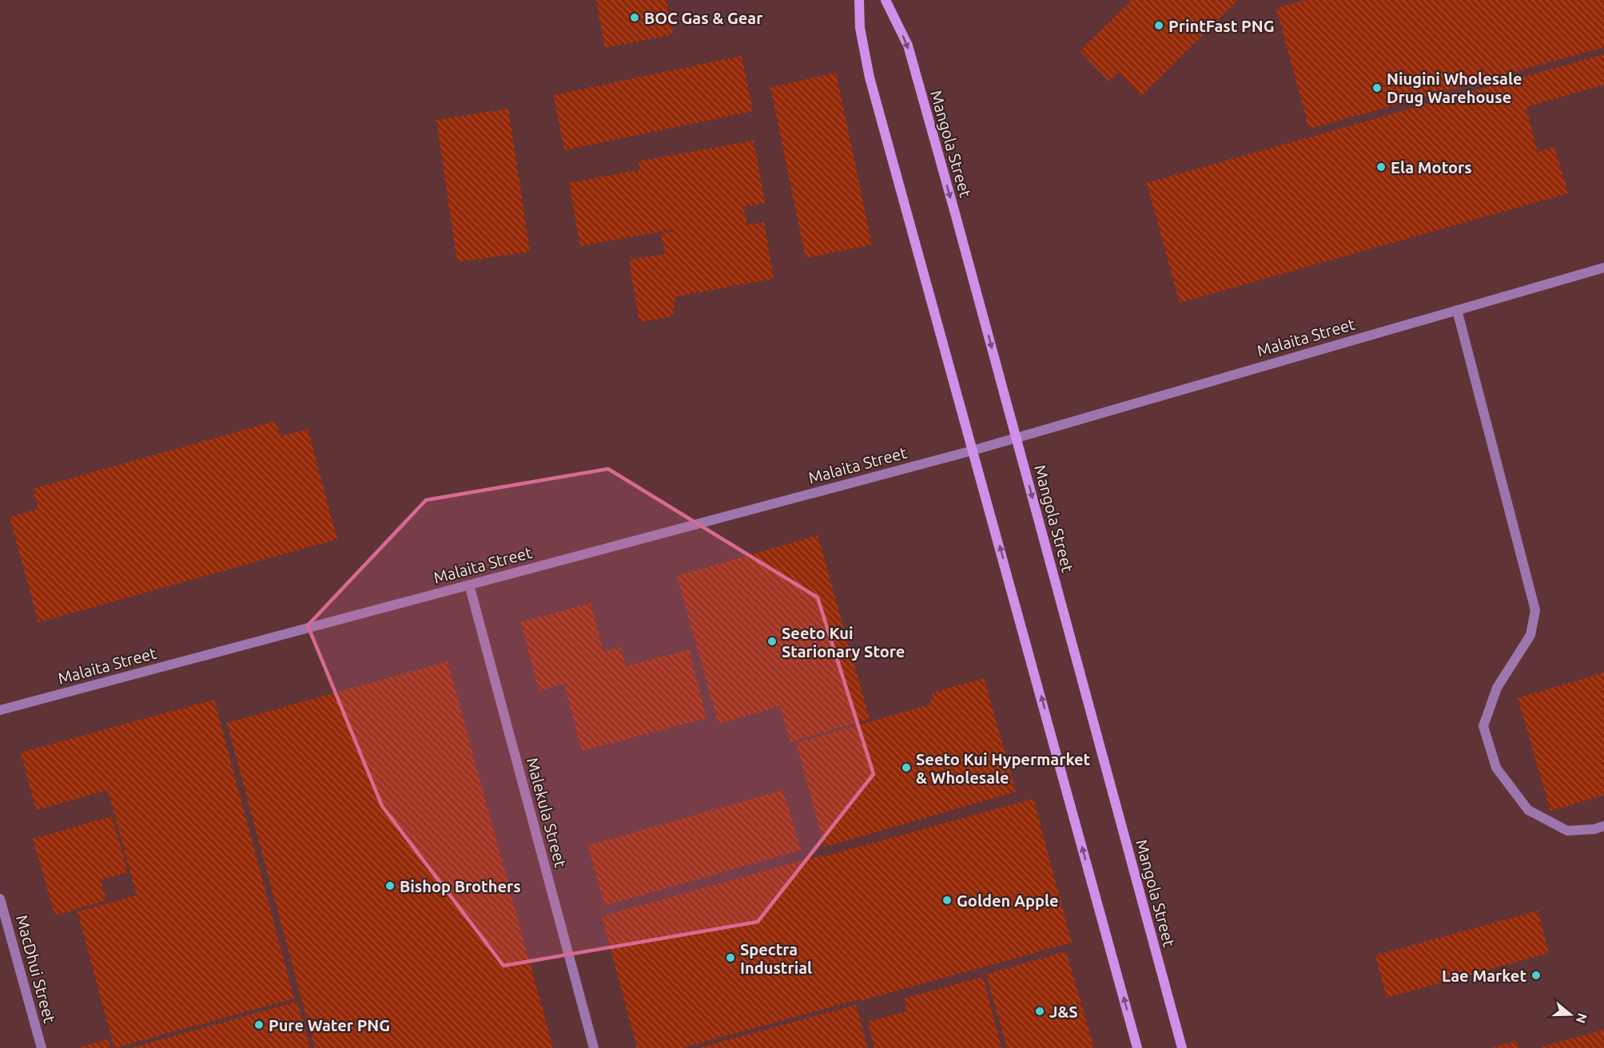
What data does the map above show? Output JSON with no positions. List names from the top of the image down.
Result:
{
  "streets": {
    "main road": ["Mangola Street"],
    "street": ["Malaita Street", "Malekula Street", "MacDhui Street"]
  },
  "crossings": [
    ["Mangola Street", "Malaita Street"],
    ["Malaita Street", "Malekula Street"]
  ],
  "places": [
    "BOC Gas & Gear",
    "PrintFast PNG",
    "Niugini Wholesale Drug Warehouse",
    "Ela Motors",
    "Seeto Kui Starionary Store",
    "Seeto Kui Hypermarket & Wholesale",
    "Bishop Brothers",
    "Golden Apple",
    "Spectra Industrial",
    "Lae Market",
    "J&S",
    "Pure Water PNG"
  ],
  "north": "right"
}
